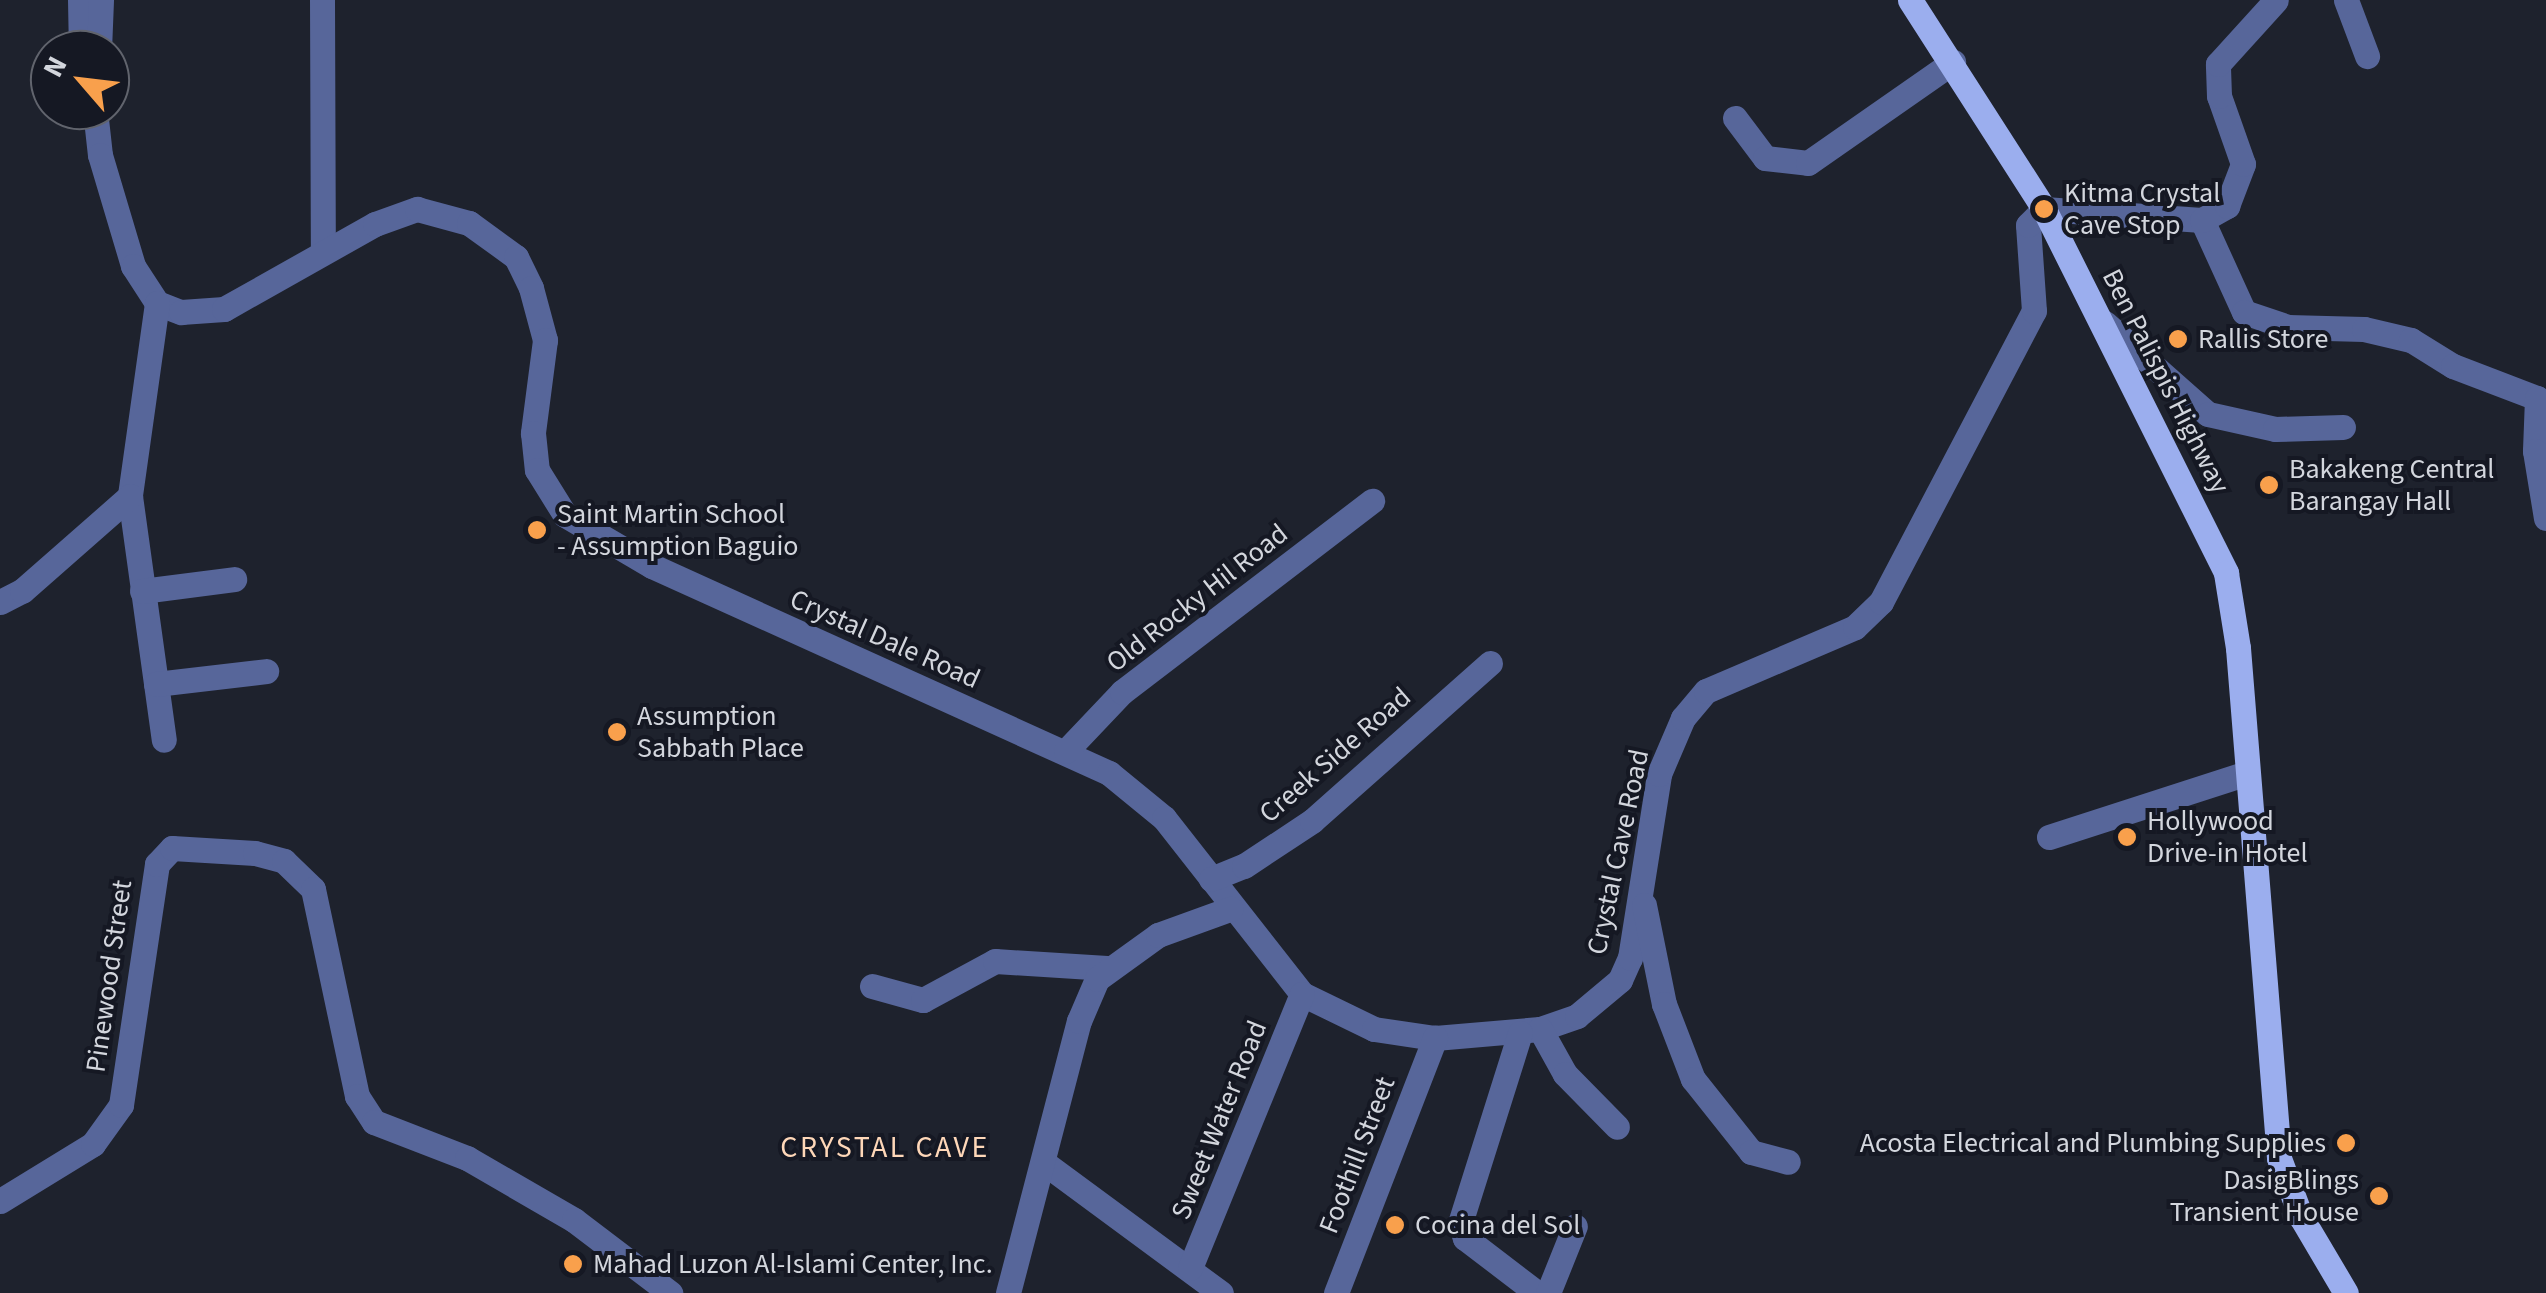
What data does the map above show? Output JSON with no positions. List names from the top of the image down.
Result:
{
  "streets": {
    "main road": ["Ben Palispis Highway"],
    "street": [
      "Old Rocky Hil Road",
      "Crystal Dale Road",
      "Creek Side Road",
      "Crystal Cave Road",
      "Pinewood Street",
      "Sweet Water Road",
      "Foothill Street"
    ]
  },
  "crossings": [
    ["Ben Palispis Highway", "Crystal Cave Road"],
    ["Old Rocky Hil Road", "Crystal Dale Road"],
    ["Crystal Dale Road", "Creek Side Road"],
    ["Crystal Dale Road", "Crystal Cave Road"],
    ["Crystal Cave Road", "Sweet Water Road"],
    ["Crystal Cave Road", "Foothill Street"]
  ],
  "districts": ["CRYSTAL CAVE"],
  "places": [
    "Kitma Crystal Cave Stop",
    "Rallis Store",
    "Bakakeng Central Barangay Hall",
    "Saint Martin School - Assumption Baguio",
    "Assumption Sabbath Place",
    "Hollywood Drive-in Hotel",
    "Acosta Electrical and Plumbing Supplies",
    "DasigBlings Transient House",
    "Cocina del Sol",
    "Mahad Luzon Al-Islami Center, Inc."
  ],
  "north": "top left"
}
